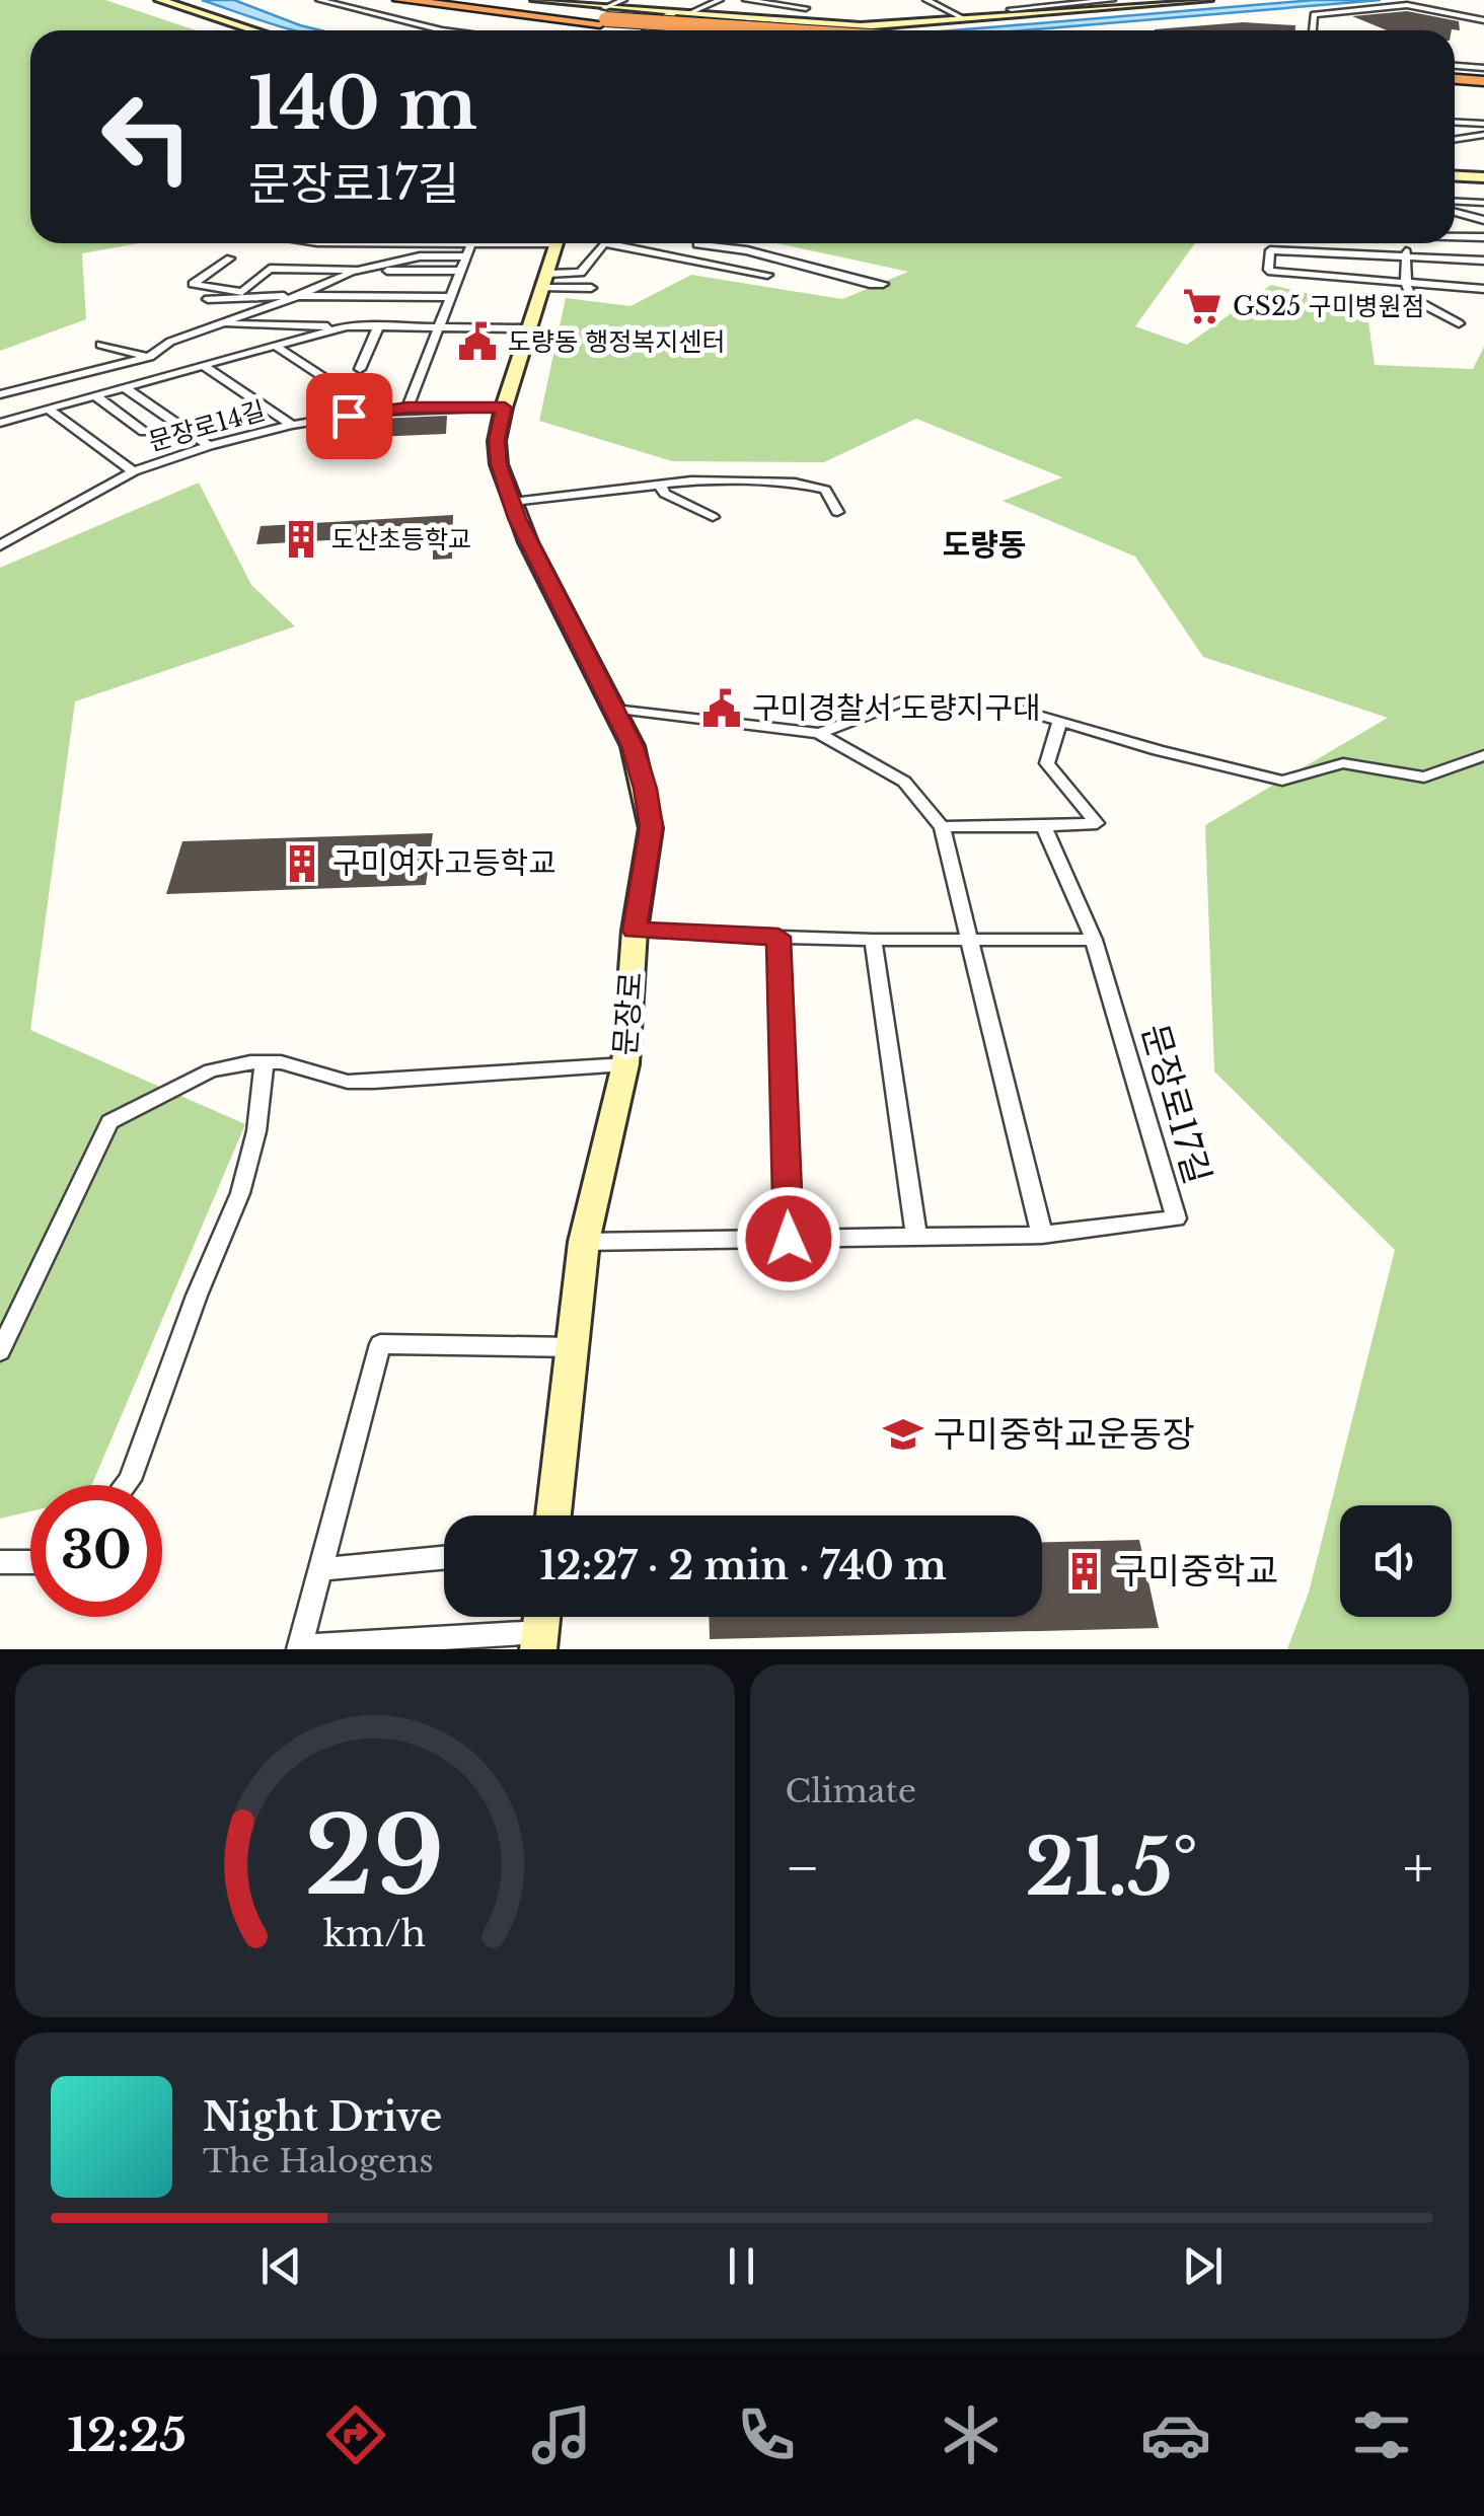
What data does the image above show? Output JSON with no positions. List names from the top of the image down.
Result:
{
  "streets": {
    "street": ["문장로14길", "문장로", "문장로17길"]
  },
  "crossings": [
    ["문장로14길", "문장로"]
  ],
  "districts": ["도량동"],
  "places": {
    "supermarket": ["GS25 구미병원점"],
    "public building": ["도량동 행정복지센터", "구미경찰서 도량지구대"],
    "building": ["도산초등학교", "구미여자고등학교", "구미중학교"],
    "school or university": ["구미중학교운동장"]
  },
  "page": {
    "turn": ["140 m", "문장로17길"],
    "limit": "30",
    "trip": "12:27 · 2 min · 740 m",
    "tile": "Climate",
    "heat": ["−", "21.5°", "+"],
    "song": ["Night Drive", "The Halogens"],
    "tabs": "12:25",
    "gauge": ["29", "km/h"]
  }
}
